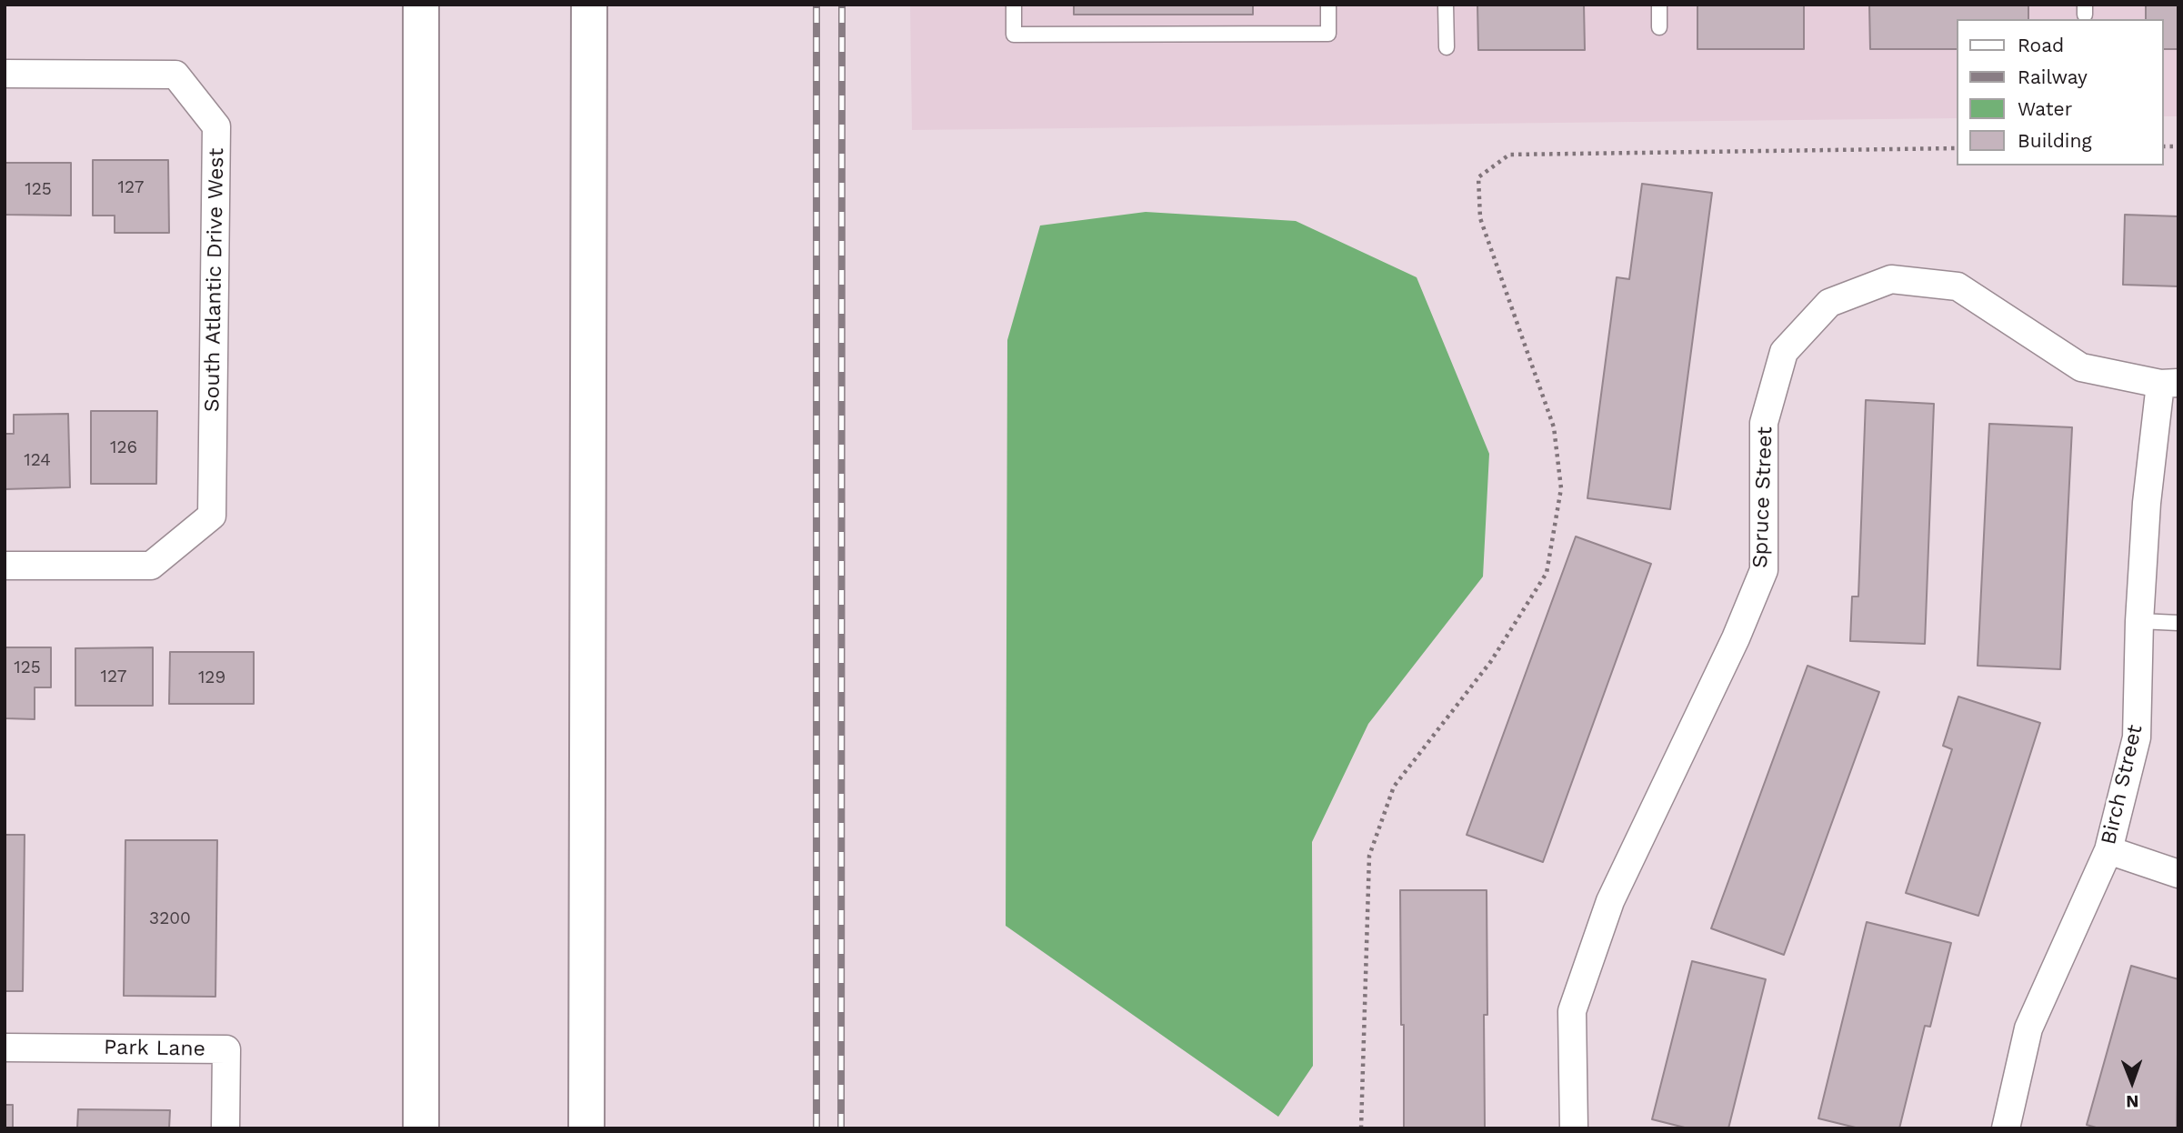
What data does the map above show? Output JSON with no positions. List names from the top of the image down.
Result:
{
  "streets": {
    "street": [
      "South Atlantic Drive West",
      "Spruce Street",
      "Birch Street",
      "Park Lane"
    ]
  },
  "crossings": [
    ["Spruce Street", "Birch Street"]
  ],
  "house_numbers": [
    "127",
    "125",
    "126",
    "124",
    "125",
    "127",
    "129",
    "3200"
  ],
  "legend": [
    "Road",
    "Railway",
    "Water",
    "Building"
  ],
  "north": "bottom"
}
